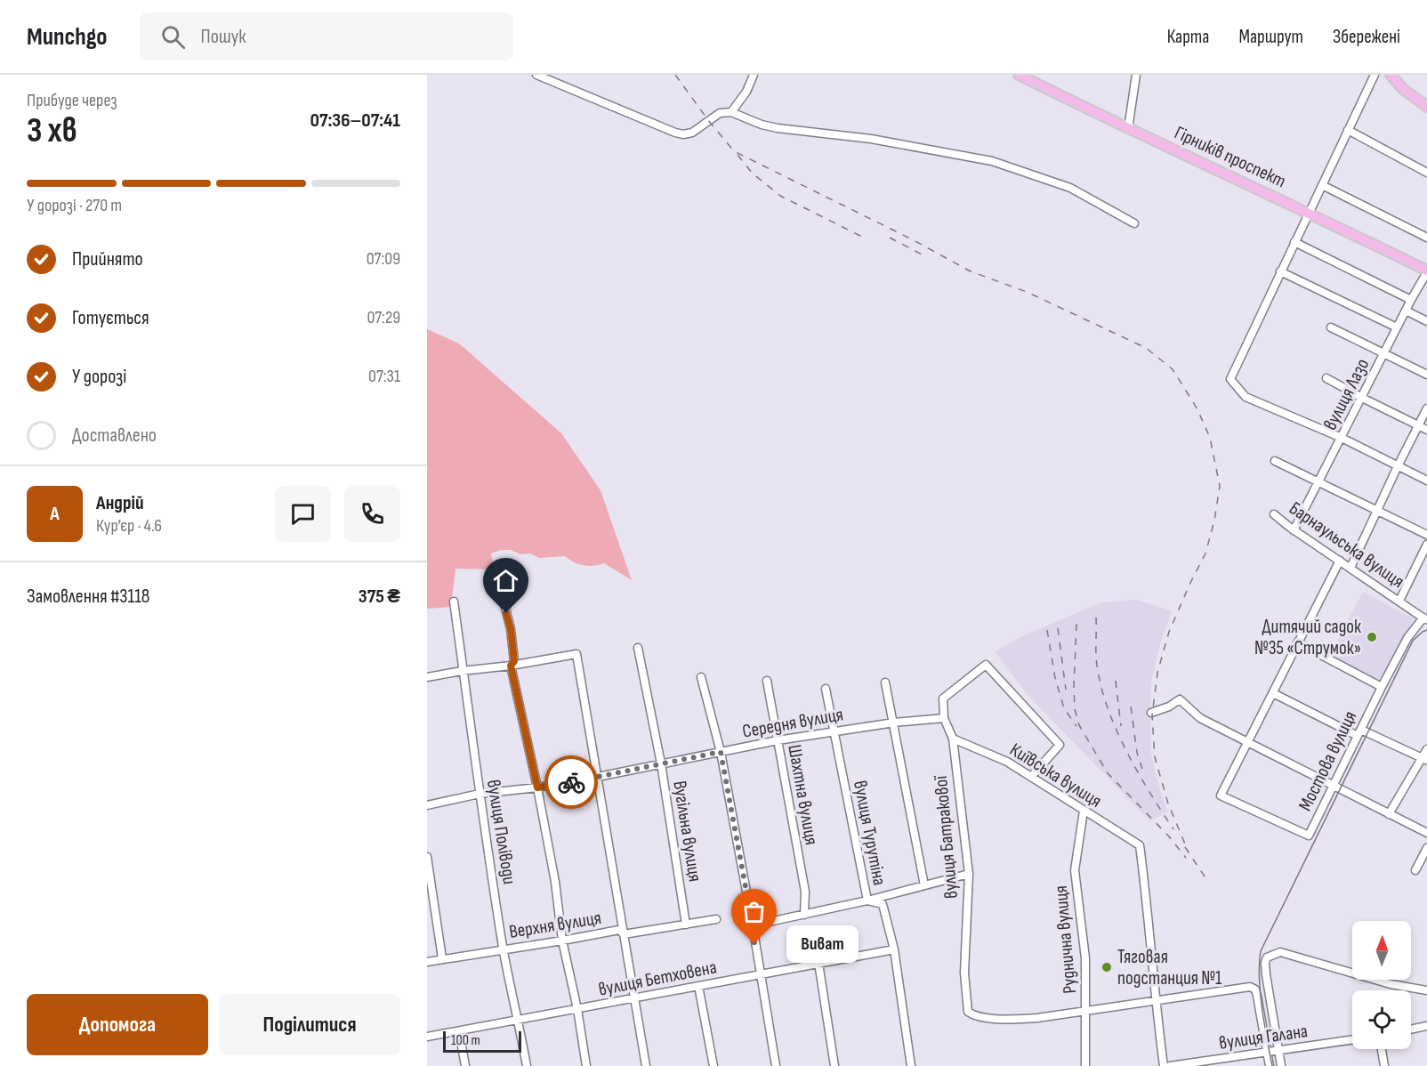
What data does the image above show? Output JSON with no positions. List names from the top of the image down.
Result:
{
  "streets": {
    "main road": ["Гірників проспект"],
    "street": [
      "вулиця Лазо",
      "Барнаульська вулиця",
      "Середня вулиця",
      "Мостова вулиця",
      "Київська вулиця",
      "Шахтна вулиця",
      "Вугільна вулиця",
      "вулиця Поліводи",
      "вулиця Турутіна",
      "вулиця Батракової",
      "Верхня вулиця",
      "Руднична вулиця",
      "вулиця Бетховена",
      "вулиця Галана"
    ]
  },
  "crossings": [
    ["Гірників проспект", "вулиця Лазо"],
    ["вулиця Лазо", "Барнаульська вулиця"],
    ["Барнаульська вулиця", "Мостова вулиця"],
    ["Середня вулиця", "Шахтна вулиця"],
    ["Середня вулиця", "Вугільна вулиця"],
    ["Середня вулиця", "вулиця Поліводи"],
    ["Середня вулиця", "вулиця Турутіна"],
    ["Середня вулиця", "вулиця Батракової"],
    ["Київська вулиця", "вулиця Батракової"],
    ["Київська вулиця", "Руднична вулиця"],
    ["Вугільна вулиця", "Верхня вулиця"],
    ["вулиця Поліводи", "Верхня вулиця"],
    ["вулиця Поліводи", "вулиця Бетховена"],
    ["вулиця Турутіна", "вулиця Бетховена"],
    ["вулиця Батракової", "Руднична вулиця"]
  ],
  "places": ["Дитячий садок №35 «Струмок»", "Виват", "Тяговая подстанция №1"],
  "scale_bar": "100 m",
  "north": "top",
  "page": {
    "header": "Munchgo",
    "search": "Пошук",
    "nav": ["Карта", "Маршрут", "Збережені"],
    "heading": ["3 хв", "Прибуде через", "07:36–07:41"],
    "panel": [
      "Андрій",
      "Кур’єр · 4.6",
      "Замовлення #3118",
      "375 ₴"
    ],
    "bar": "У дорозі · 270 m",
    "list": [
      ["Прийнято", "07:09"],
      ["Готується", "07:29"],
      ["У дорозі", "07:31"],
      "Доставлено"
    ],
    "round": "А",
    "bubble": "Виват",
    "buttons": ["Допомога", "Поділитися"],
    "scale": "100 m"
  }
}
